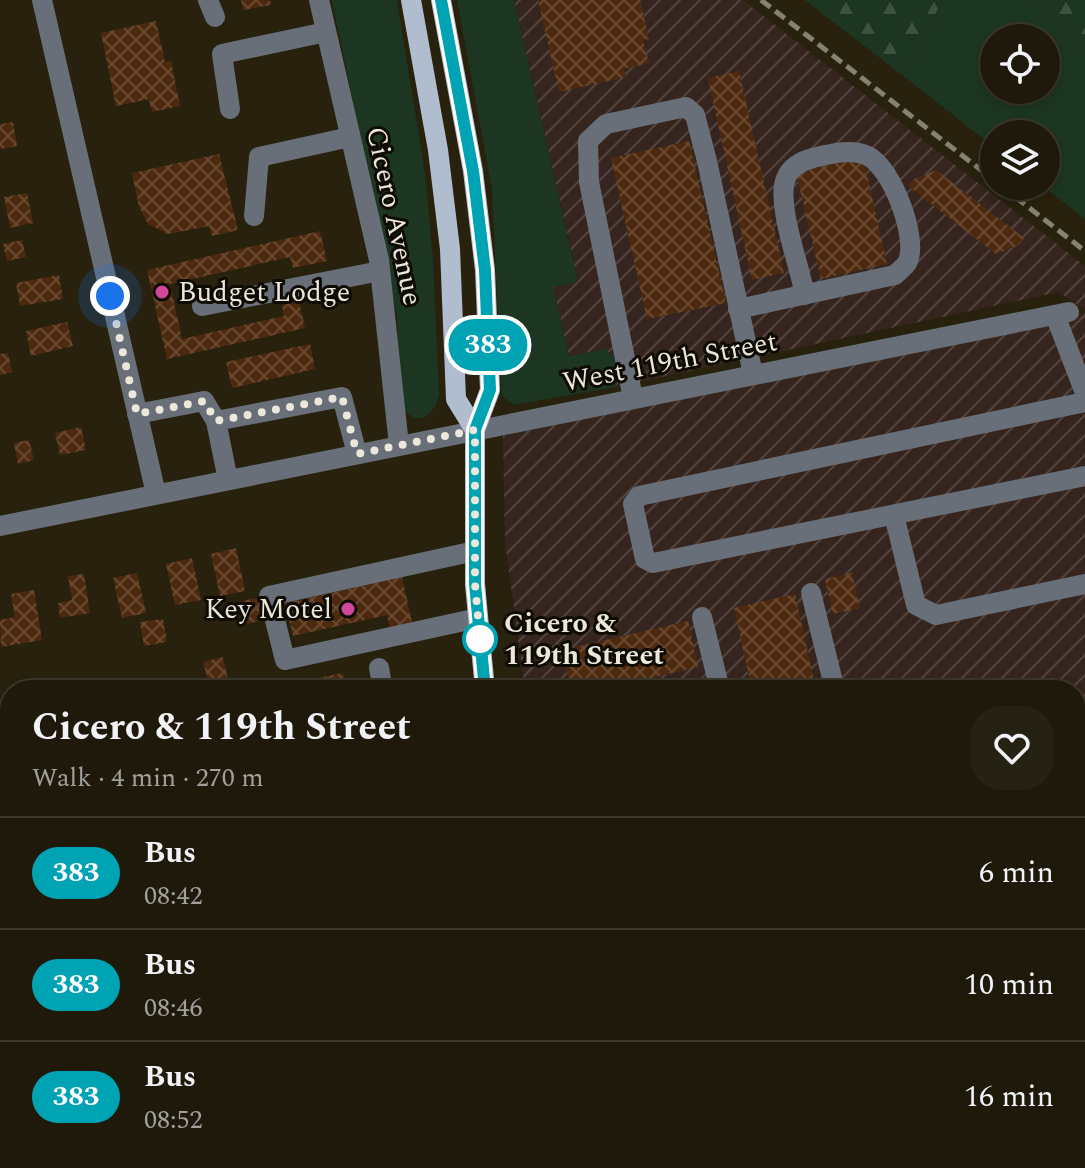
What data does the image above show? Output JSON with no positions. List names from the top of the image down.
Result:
{
  "streets": {
    "main road": ["Cicero Avenue"],
    "street": ["West 119th Street"]
  },
  "crossings": [
    ["Cicero Avenue", "West 119th Street"]
  ],
  "places": ["Budget Lodge", "Key Motel", "Cicero & 119th Street"],
  "lines": ["bus line 383"],
  "page": {
    "on_map": "383",
    "heading": ["Cicero & 119th Street", "Walk · 4 min · 270 m"],
    "list": [
      {
        "mark": "383",
        "name": "Bus",
        "note": "08:42",
        "value": "6 min"
      },
      {
        "mark": "383",
        "name": "Bus",
        "note": "08:46",
        "value": "10 min"
      },
      {
        "mark": "383",
        "name": "Bus",
        "note": "08:52",
        "value": "16 min"
      }
    ]
  }
}
